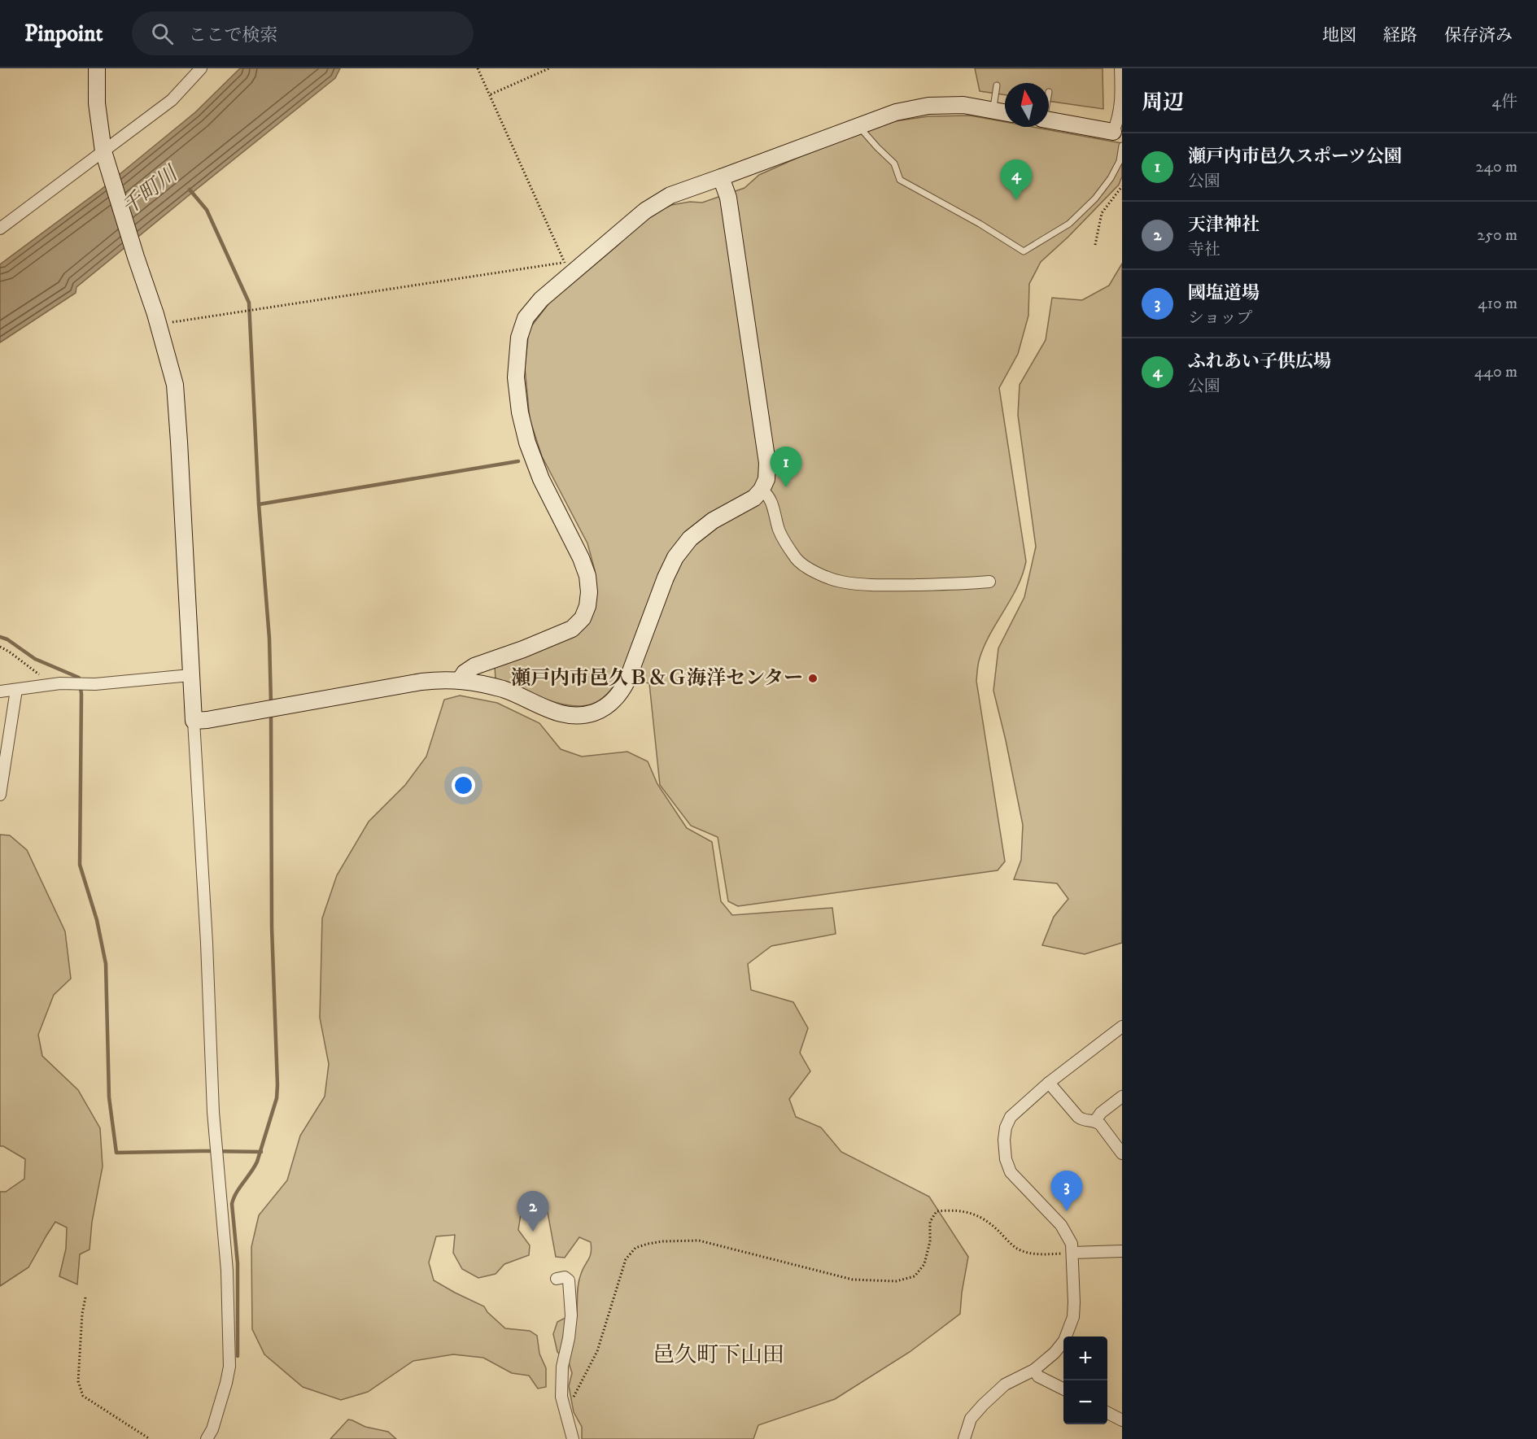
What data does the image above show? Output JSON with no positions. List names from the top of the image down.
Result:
{
  "districts": ["邑久町下山田"],
  "water": ["千町川"],
  "places": ["瀬戸内市邑久Ｂ＆Ｇ海洋センター"],
  "north": "top",
  "page": {
    "header": "Pinpoint",
    "search": "ここで検索",
    "nav": ["地図", "経路", "保存済み"],
    "heading": ["周辺", "4件"],
    "list": [
      {
        "mark": "1",
        "name": "瀬戸内市邑久スポーツ公園",
        "note": "公園",
        "value": "240 m"
      },
      {
        "mark": "2",
        "name": "天津神社",
        "note": "寺社",
        "value": "250 m"
      },
      {
        "mark": "3",
        "name": "國塩道場",
        "note": "ショップ",
        "value": "410 m"
      },
      {
        "mark": "4",
        "name": "ふれあい子供広場",
        "note": "公園",
        "value": "440 m"
      }
    ],
    "pins": [
      "4",
      "1",
      "3",
      "2"
    ],
    "map_buttons": ["+", "−"]
  }
}
